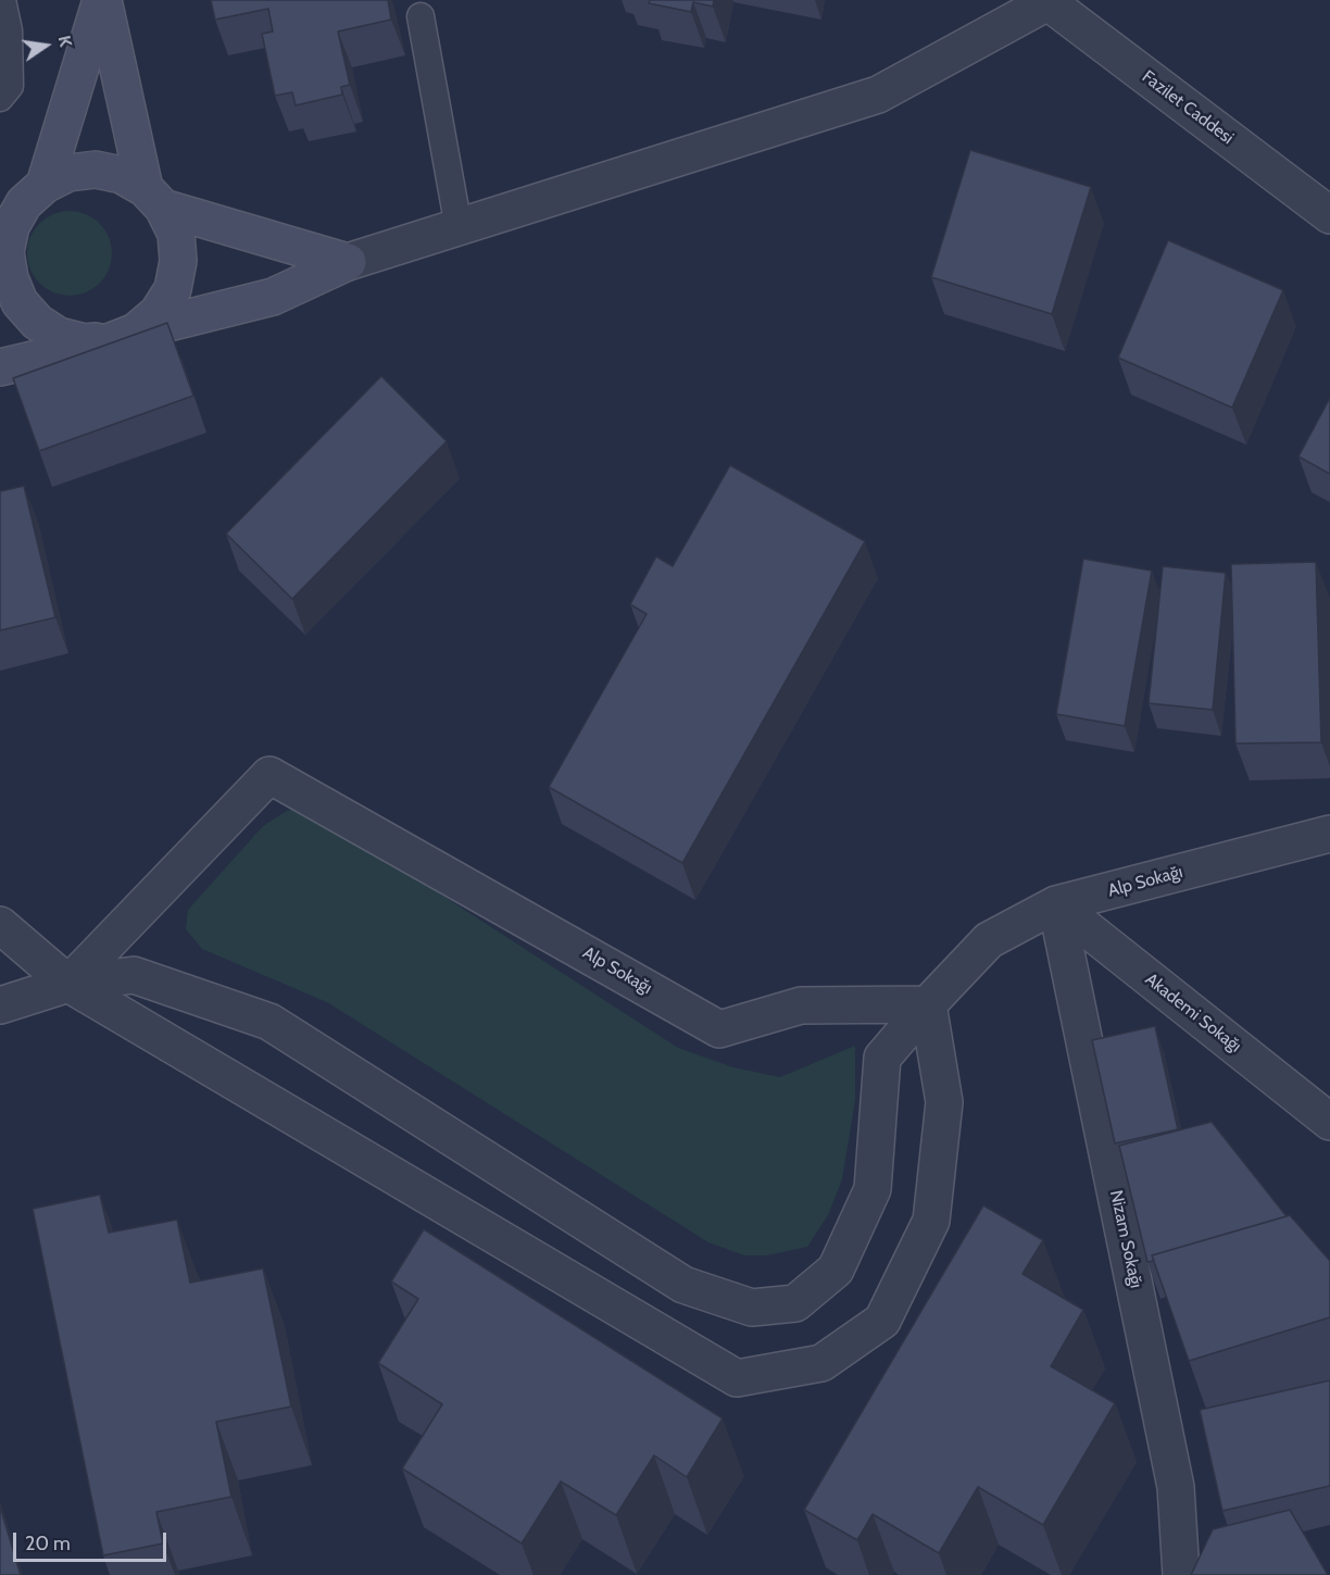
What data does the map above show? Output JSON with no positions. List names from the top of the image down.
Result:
{
  "streets": {
    "street": [
      "Fazilet Caddesi",
      "Alp Sokağı",
      "Akademi Sokağı",
      "Nizam Sokağı"
    ]
  },
  "crossings": [
    ["Alp Sokağı", "Akademi Sokağı"],
    ["Alp Sokağı", "Nizam Sokağı"],
    ["Akademi Sokağı", "Nizam Sokağı"]
  ],
  "scale_bar": "20 m",
  "north": "right"
}
